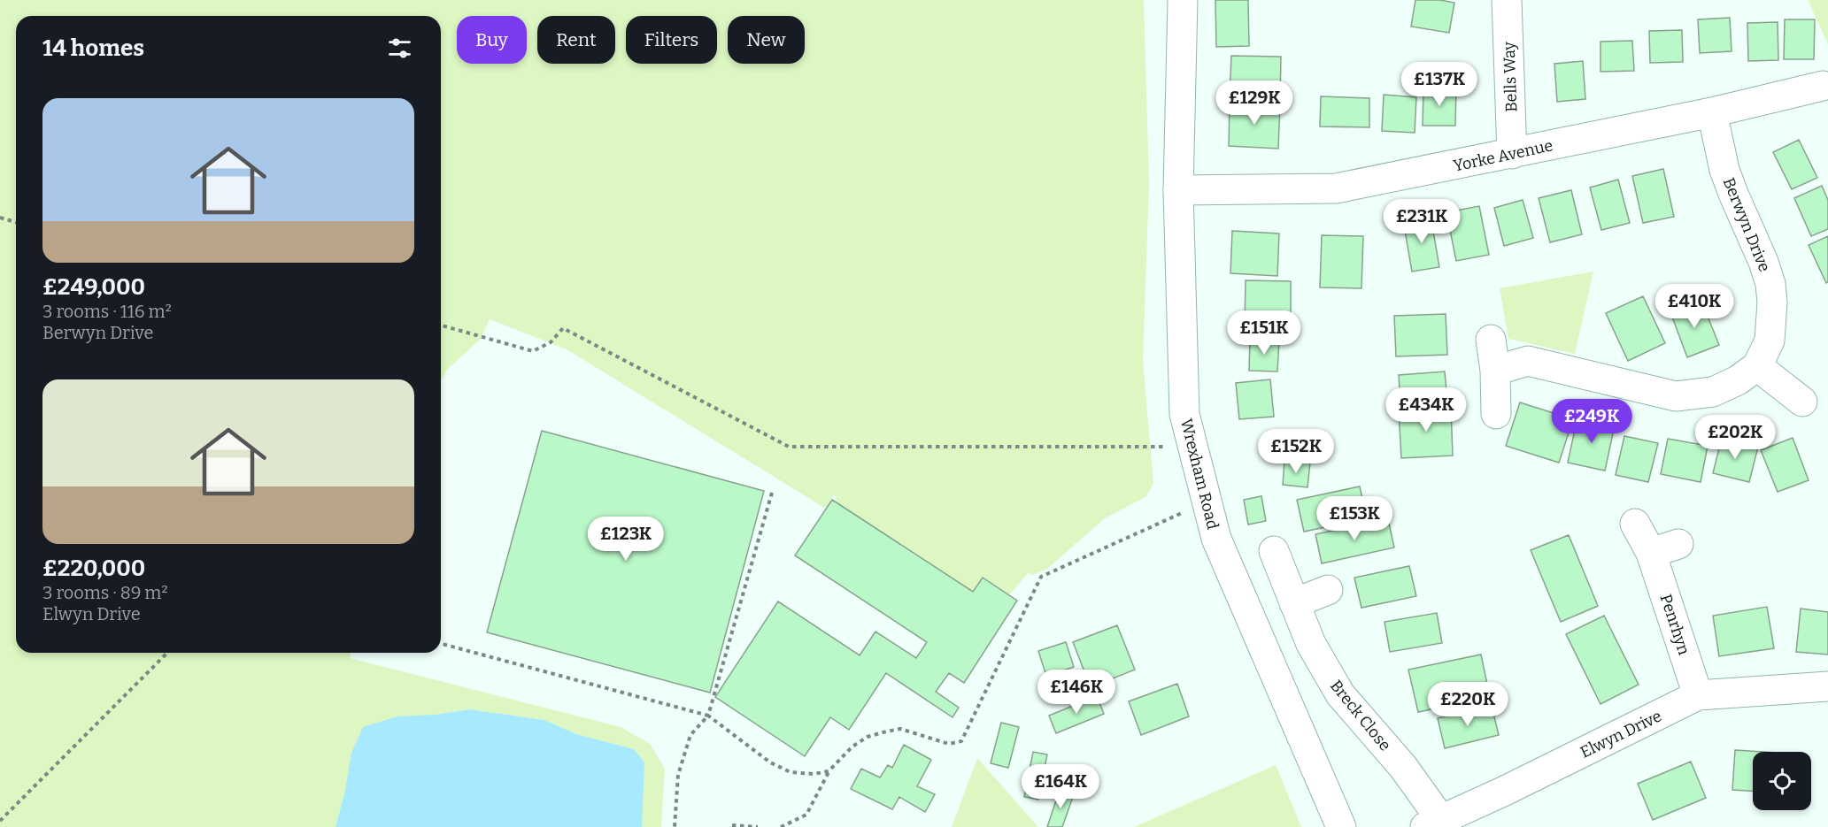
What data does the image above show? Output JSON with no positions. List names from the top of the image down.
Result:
{
  "streets": {
    "street": [
      "Bells Way",
      "Yorke Avenue",
      "Berwyn Drive",
      "Wrexham Road",
      "Penrhyn",
      "Breck Close",
      "Elwyn Drive"
    ]
  },
  "crossings": [
    ["Bells Way", "Yorke Avenue"],
    ["Yorke Avenue", "Berwyn Drive"],
    ["Yorke Avenue", "Wrexham Road"],
    ["Penrhyn", "Elwyn Drive"],
    ["Breck Close", "Elwyn Drive"]
  ],
  "page": {
    "chip": [
      "Buy",
      "Rent",
      "Filters",
      "New"
    ],
    "heading": "14 homes",
    "price": [
      "£137K",
      "£129K",
      "£231K",
      "£410K",
      "£151K",
      "£434K",
      "£249K",
      "£202K",
      "£152K",
      "£153K",
      "£123K",
      "£146K",
      "£220K",
      "£164K"
    ],
    "list": [
      {
        "name": "£249,000",
        "note": "3 rooms · 116 m² · Berwyn Drive"
      },
      {
        "name": "£220,000",
        "note": "3 rooms · 89 m² · Elwyn Drive"
      }
    ]
  }
}
